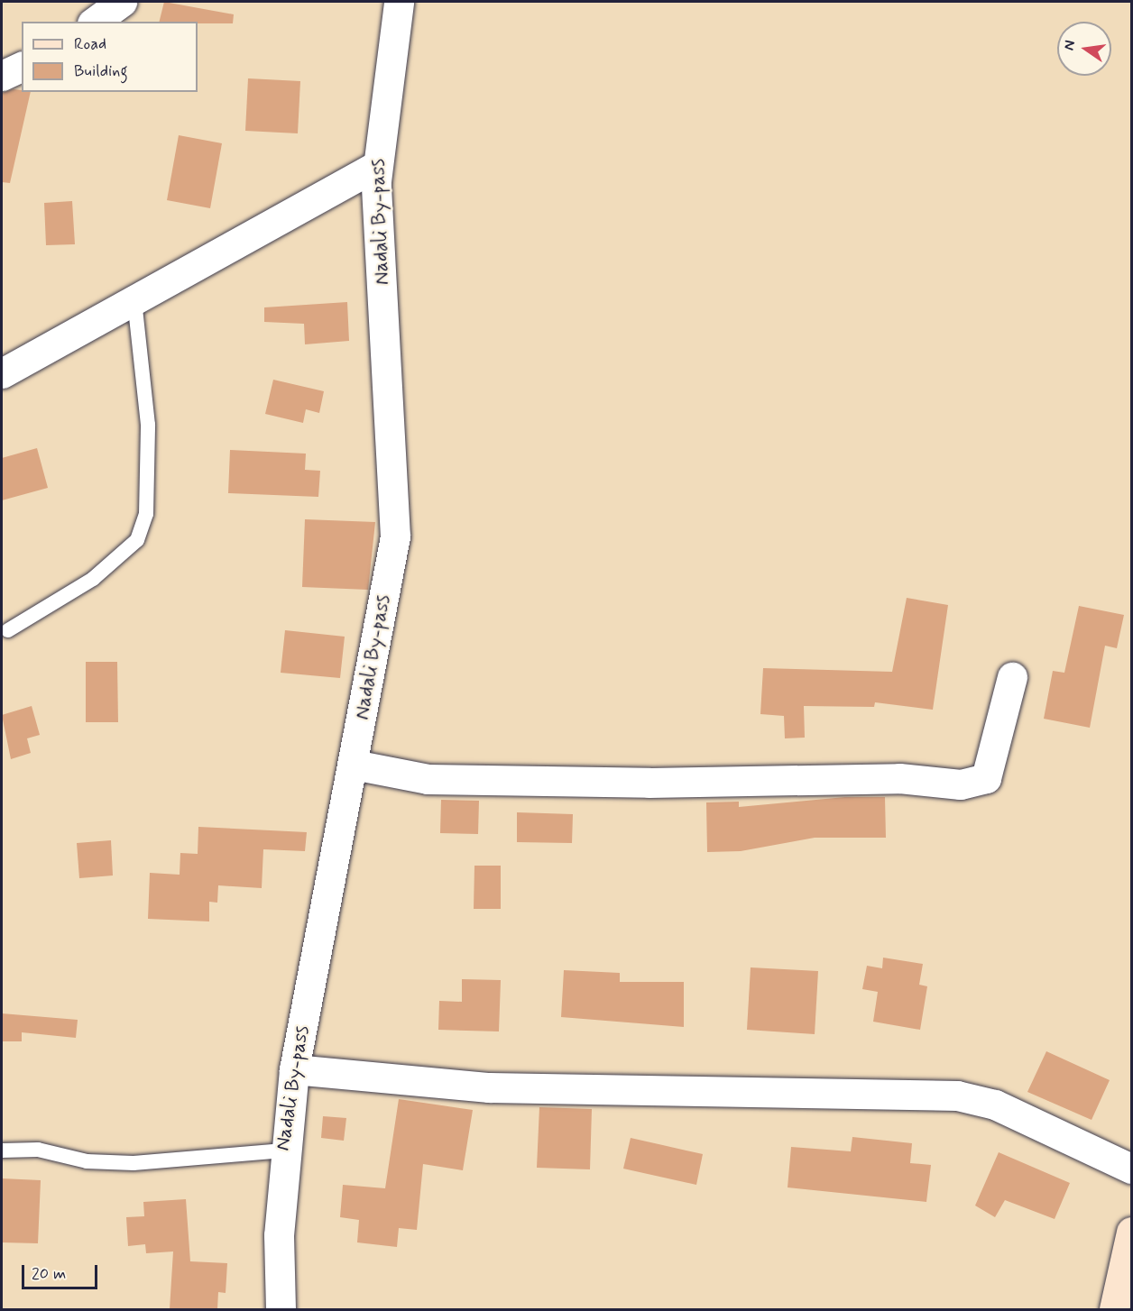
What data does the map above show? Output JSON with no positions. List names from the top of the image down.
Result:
{
  "streets": {
    "street": ["Nadali By-pass"]
  },
  "legend": ["Road", "Building"],
  "scale_bar": "20 m",
  "north": "left"
}
